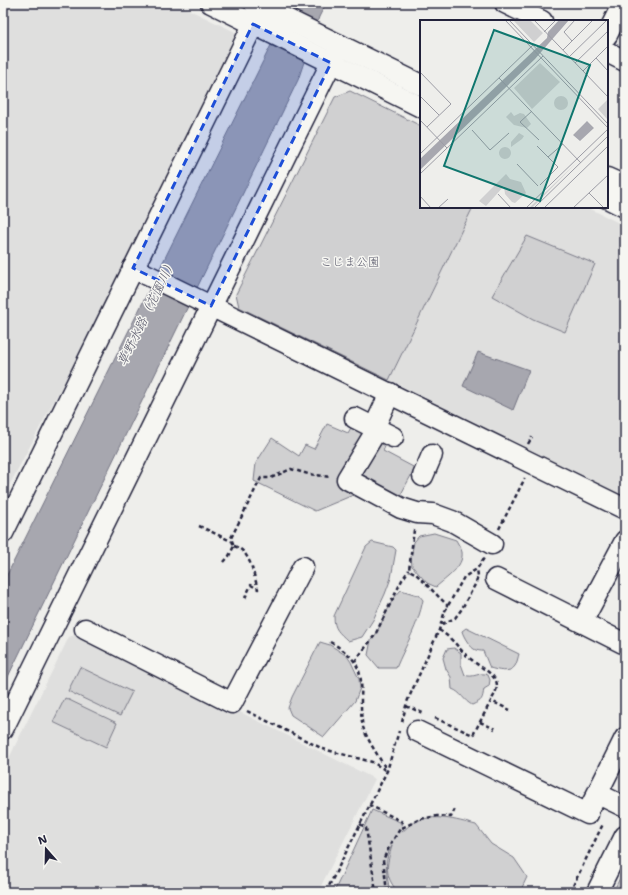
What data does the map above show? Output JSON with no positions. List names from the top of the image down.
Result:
{
  "water": ["草野水路（花園川）"],
  "parks": ["こじま公園"],
  "north": "top"
}
